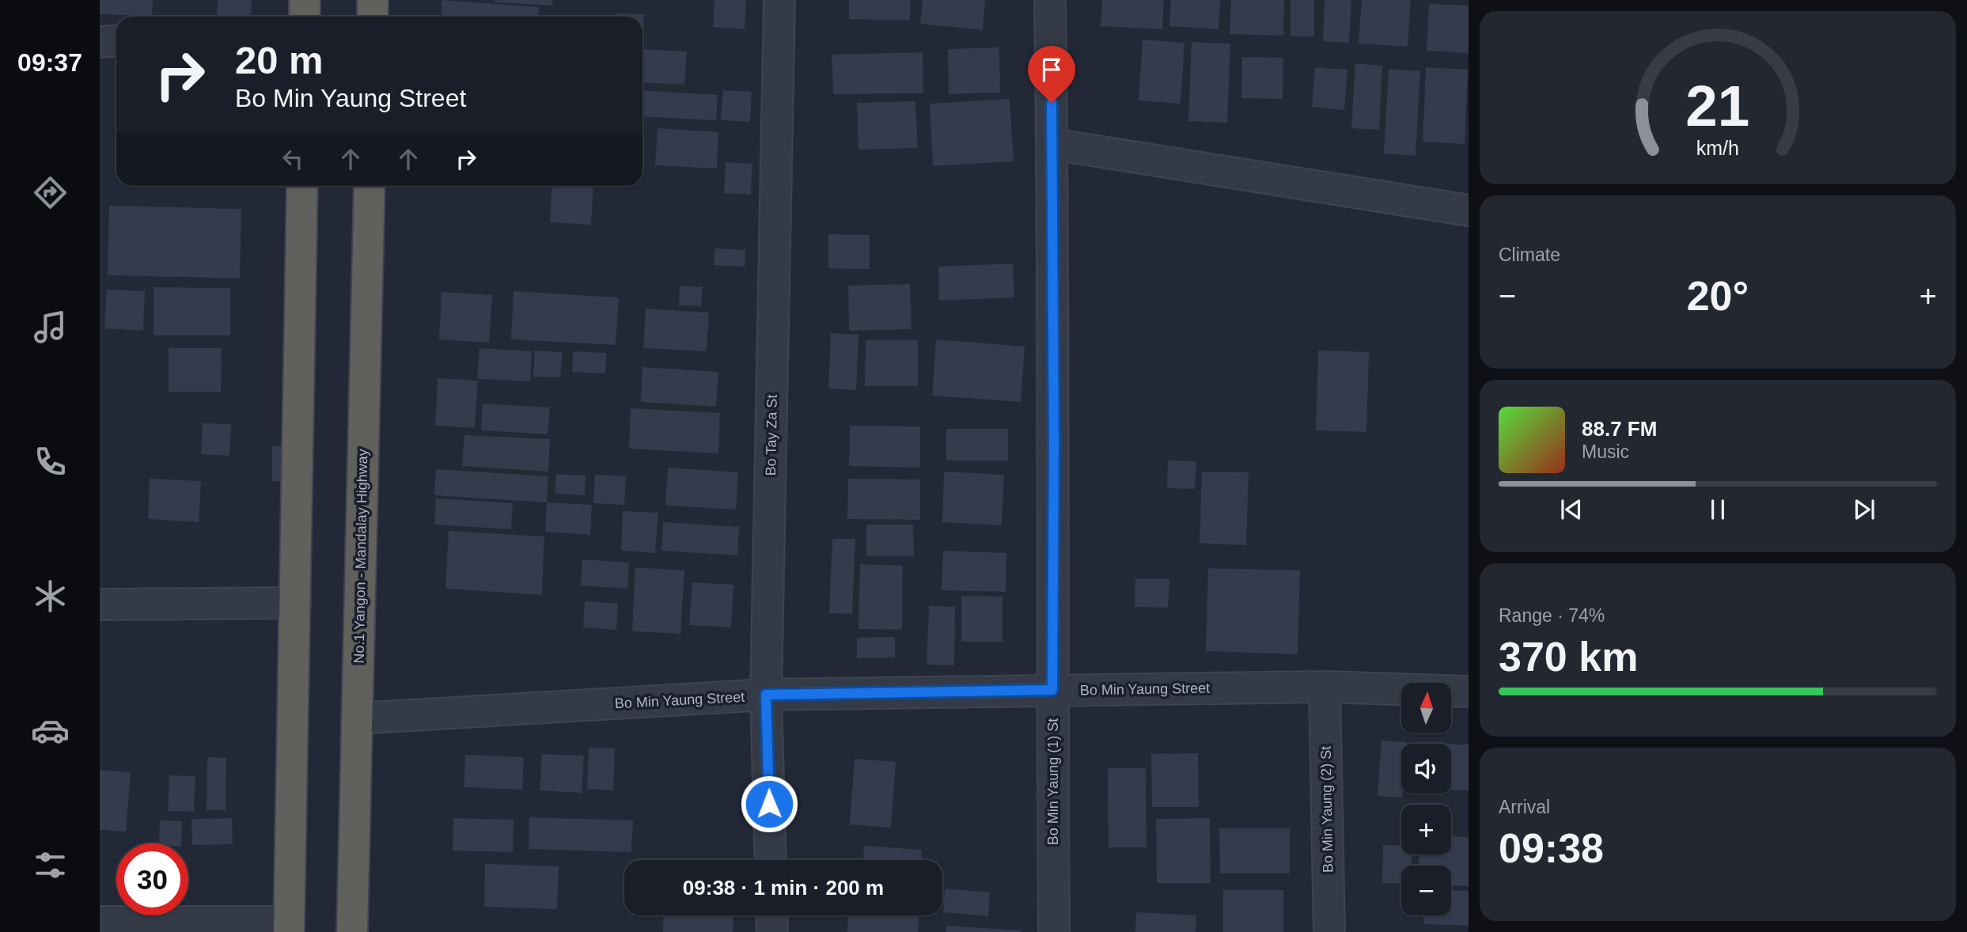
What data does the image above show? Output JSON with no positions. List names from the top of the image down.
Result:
{
  "streets": {
    "highway": ["No.1 Yangon - Mandalay Highway"],
    "street": [
      "Bo Tay Za St",
      "Bo Min Yaung Street",
      "Bo Min Yaung (1) St",
      "Bo Min Yaung (2) St"
    ]
  },
  "crossings": [
    ["Bo Tay Za St", "Bo Min Yaung Street"],
    ["No.1 Yangon - Mandalay Highway", "Bo Min Yaung Street"],
    ["Bo Min Yaung Street", "Bo Min Yaung (1) St"],
    ["Bo Min Yaung Street", "Bo Min Yaung (2) St"]
  ],
  "north": "top",
  "page": {
    "tabs": "09:37",
    "turn": ["20 m", "Bo Min Yaung Street"],
    "tile": [
      "Climate",
      ["Range · 74%", "370 km"],
      ["Arrival", "09:38"]
    ],
    "heat": ["−", "20°", "+"],
    "song": ["88.7 FM", "Music"],
    "map_buttons": ["+", "−"],
    "limit": "30",
    "trip": "09:38 · 1 min · 200 m",
    "gauge": ["21", "km/h"]
  }
}
